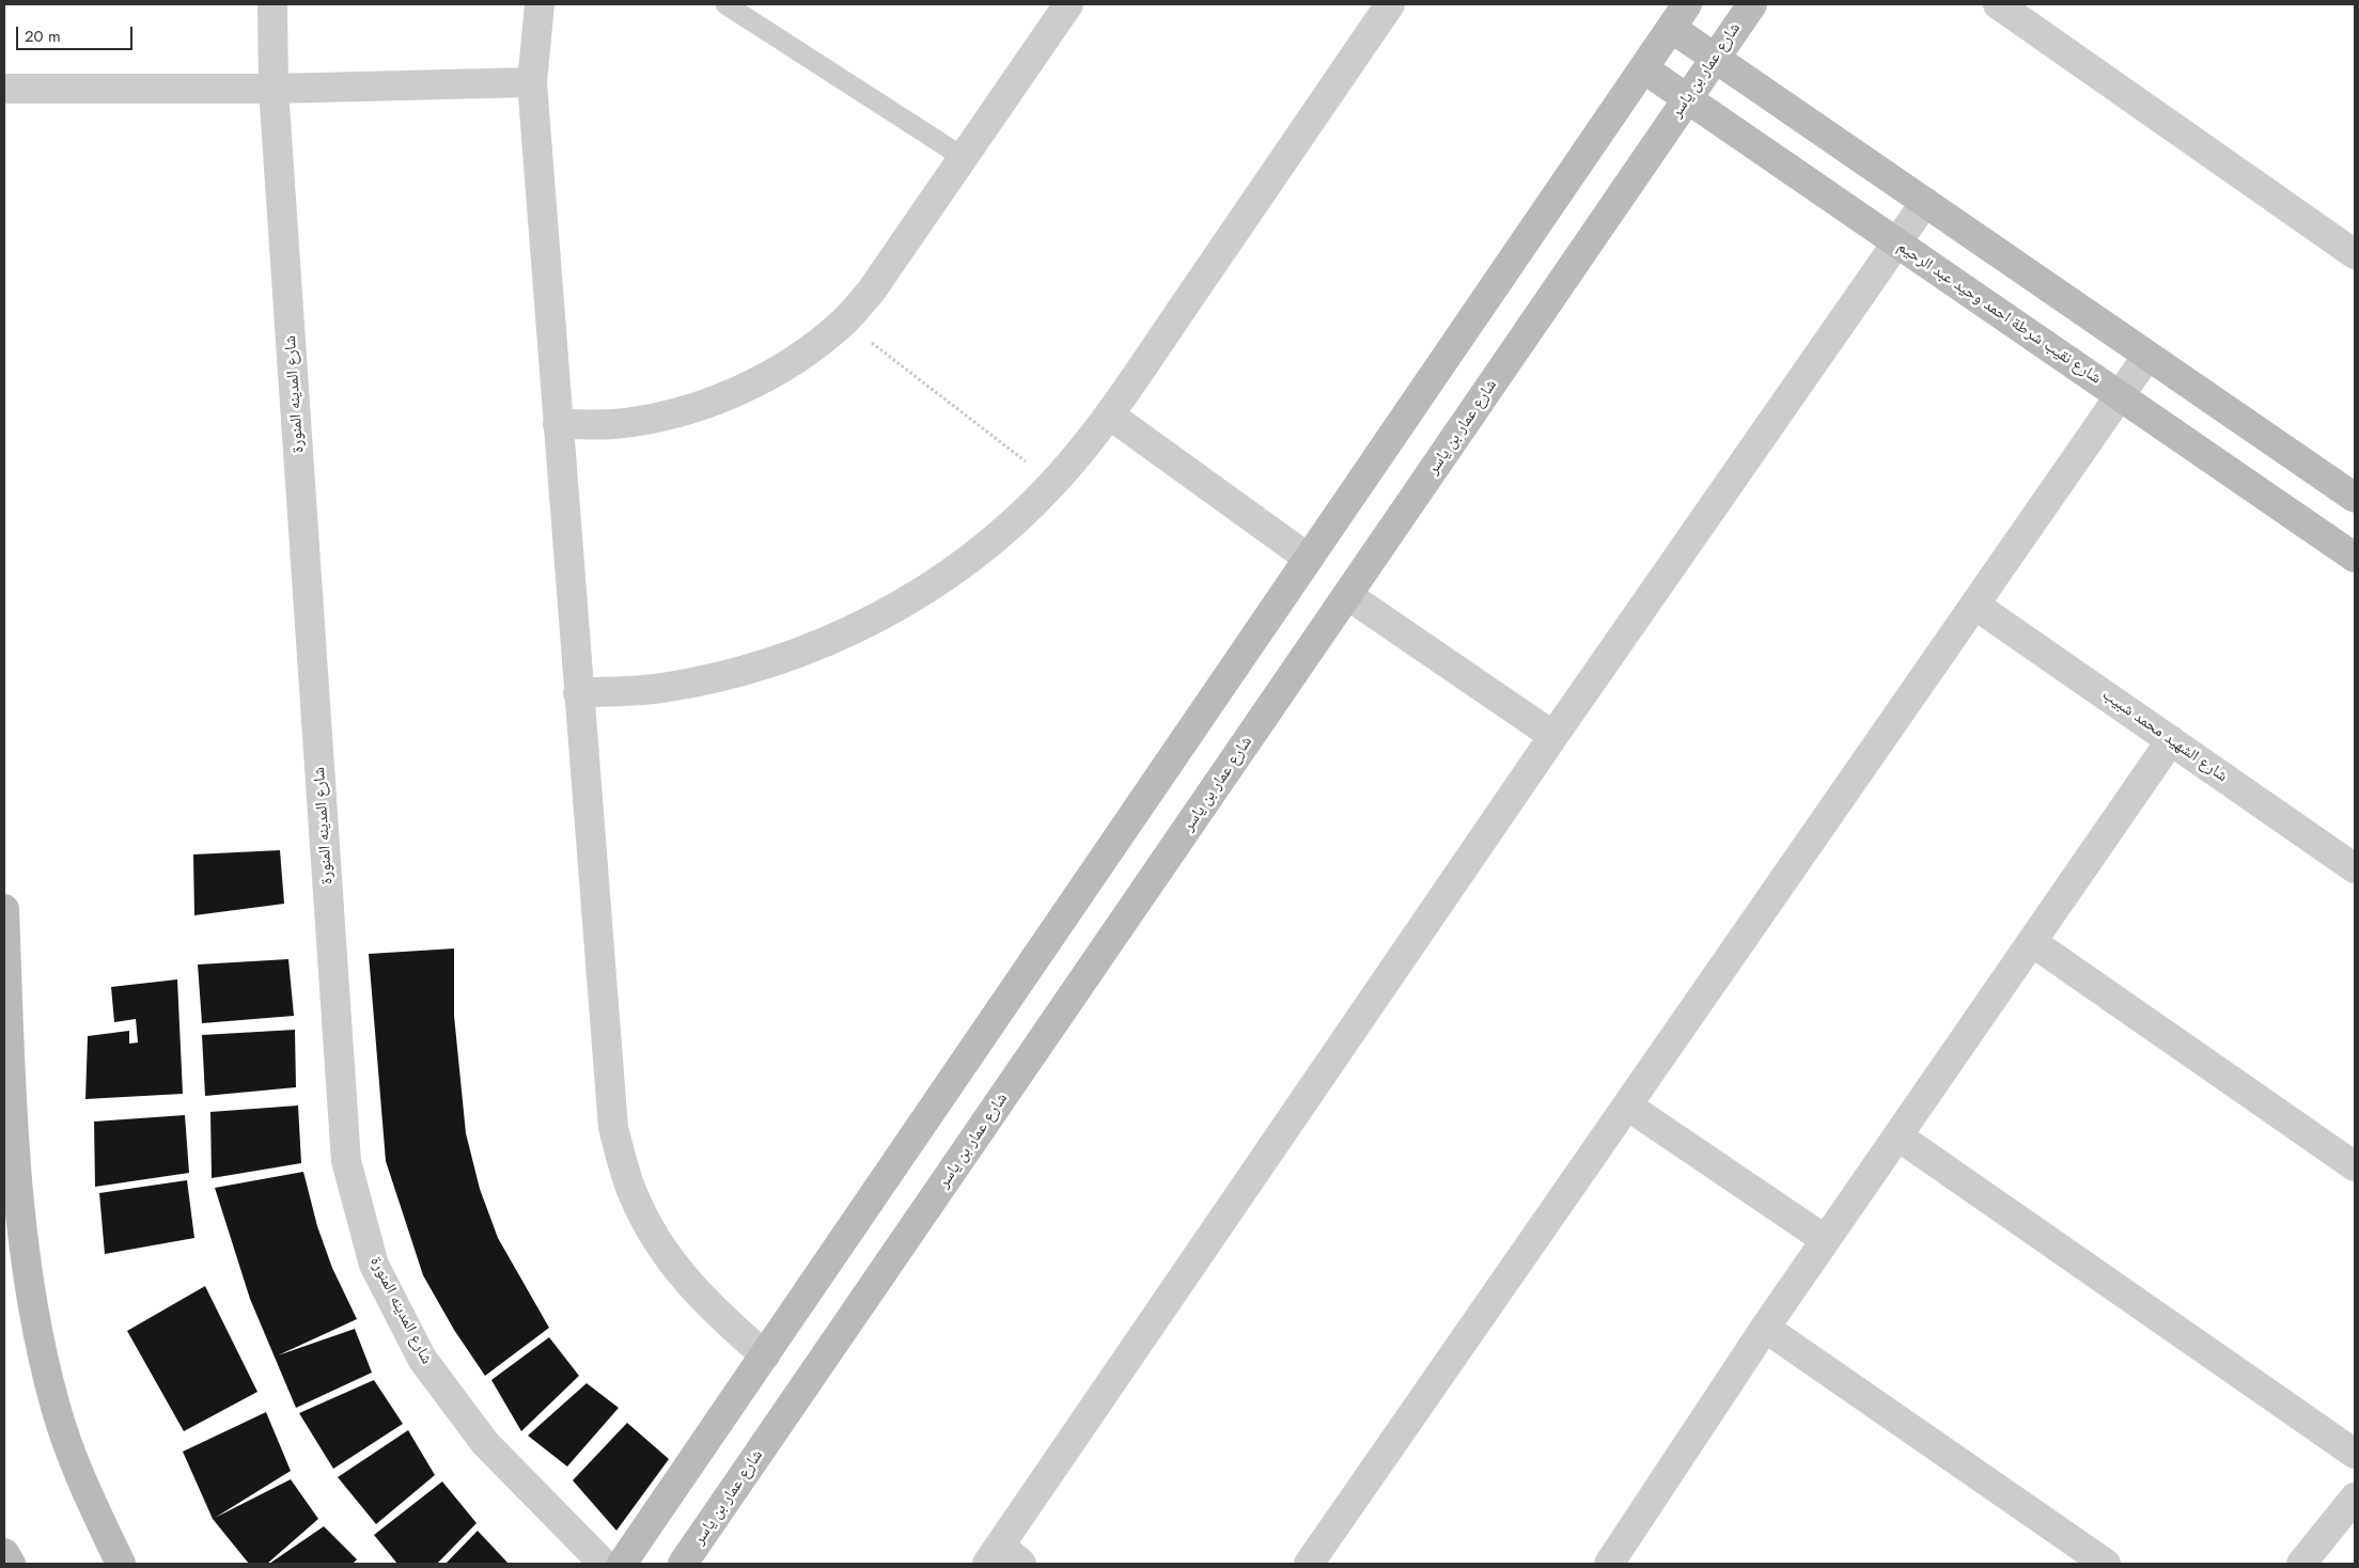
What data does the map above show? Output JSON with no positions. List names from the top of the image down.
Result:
{
  "streets": {
    "street": [
      "شارع عمار بن ياسر",
      "شارع نقيب شرطة احمد وحيد عبد الرحيم",
      "شارع المدينه المنورة",
      "شارع الشهيد محمد شبيب"
    ]
  },
  "crossings": [
    ["شارع عمار بن ياسر", "شارع نقيب شرطة احمد وحيد عبد الرحيم"]
  ],
  "scale_bar": "20 m"
}
